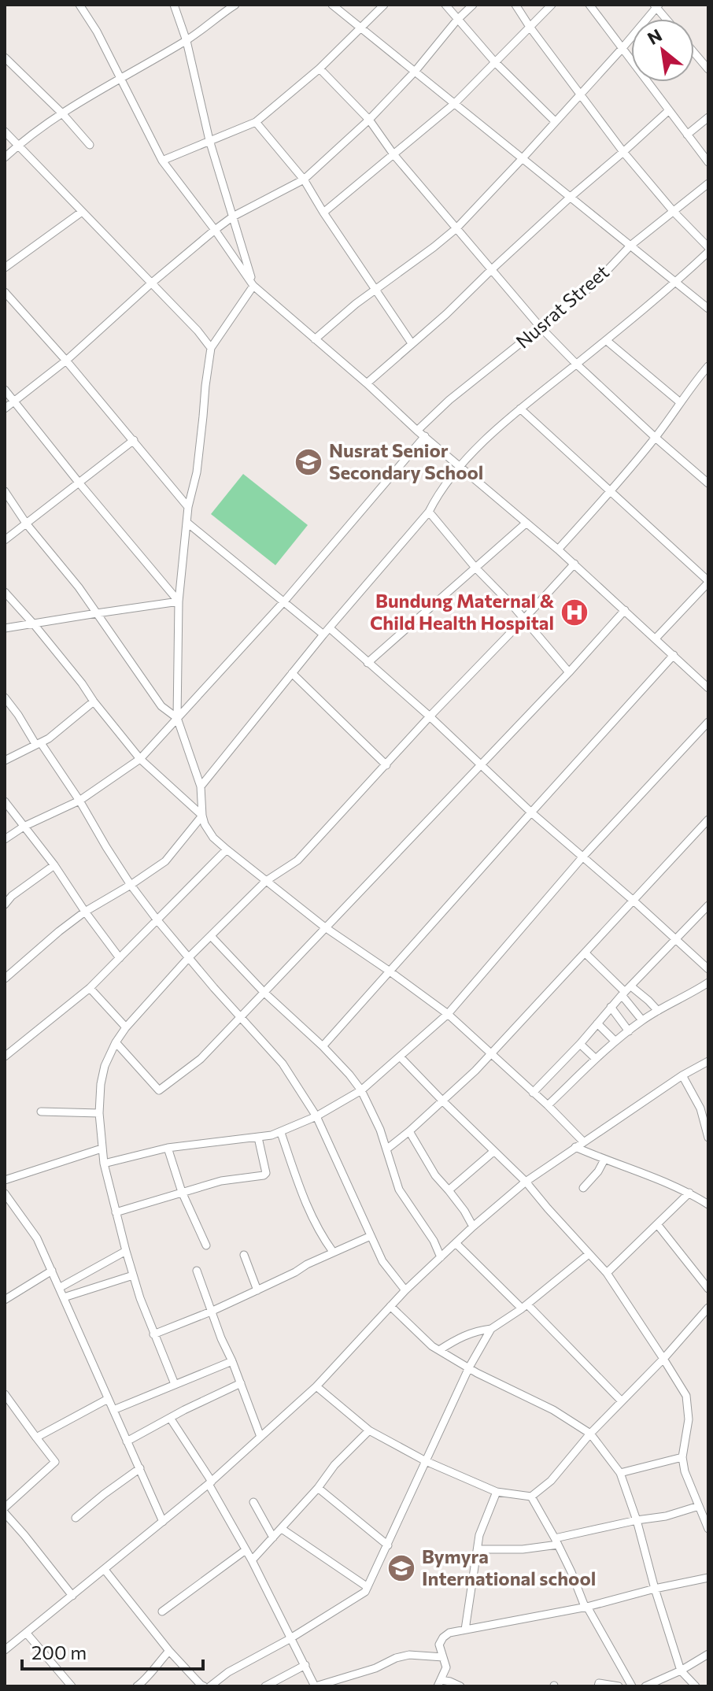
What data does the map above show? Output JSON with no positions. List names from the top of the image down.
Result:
{
  "streets": {
    "street": ["Nusrat Street"]
  },
  "places": {
    "school or university": ["Nusrat Senior Secondary School", "Bymyra International school"],
    "hospital": ["Bundung Maternal & Child Health Hospital"]
  },
  "scale_bar": "200 m",
  "north": "top left"
}
